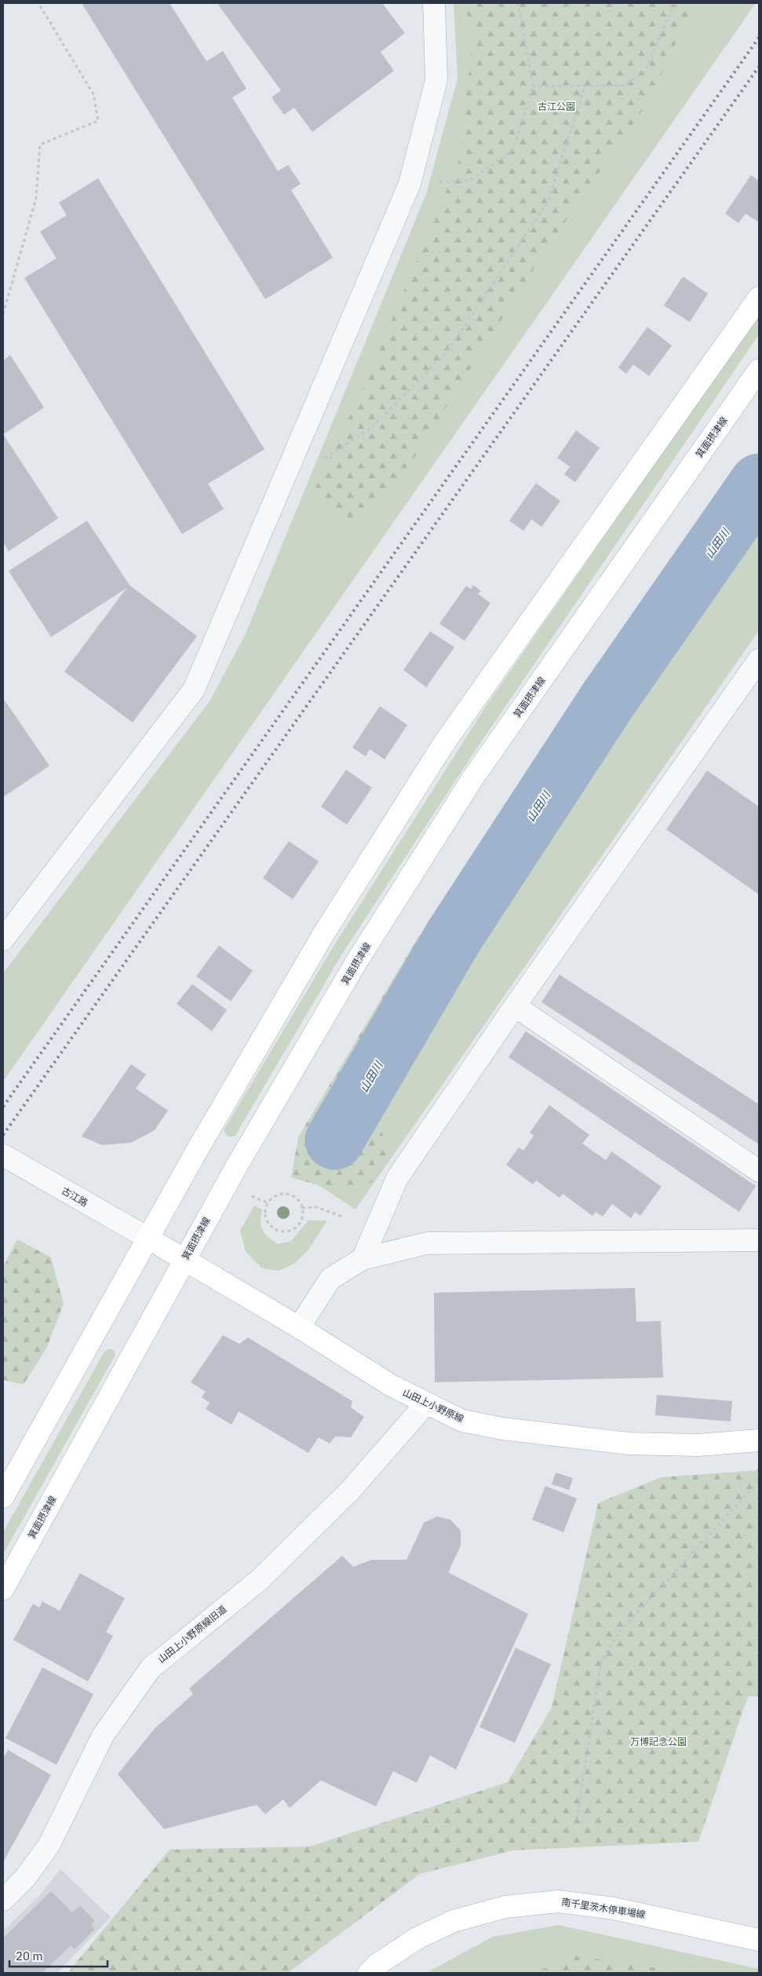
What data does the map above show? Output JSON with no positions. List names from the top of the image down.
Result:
{
  "streets": {
    "main road": ["箕面摂津線", "山田上小野原線", "南千里茨木停車場線"],
    "street": ["古江路", "山田上小野原線旧道"]
  },
  "crossings": [
    ["箕面摂津線", "山田上小野原線"],
    ["古江路", "山田上小野原線"],
    ["山田上小野原線", "山田上小野原線旧道"]
  ],
  "water": ["山田川"],
  "parks": ["古江公園", "万博記念公園"],
  "scale_bar": "20 m"
}
